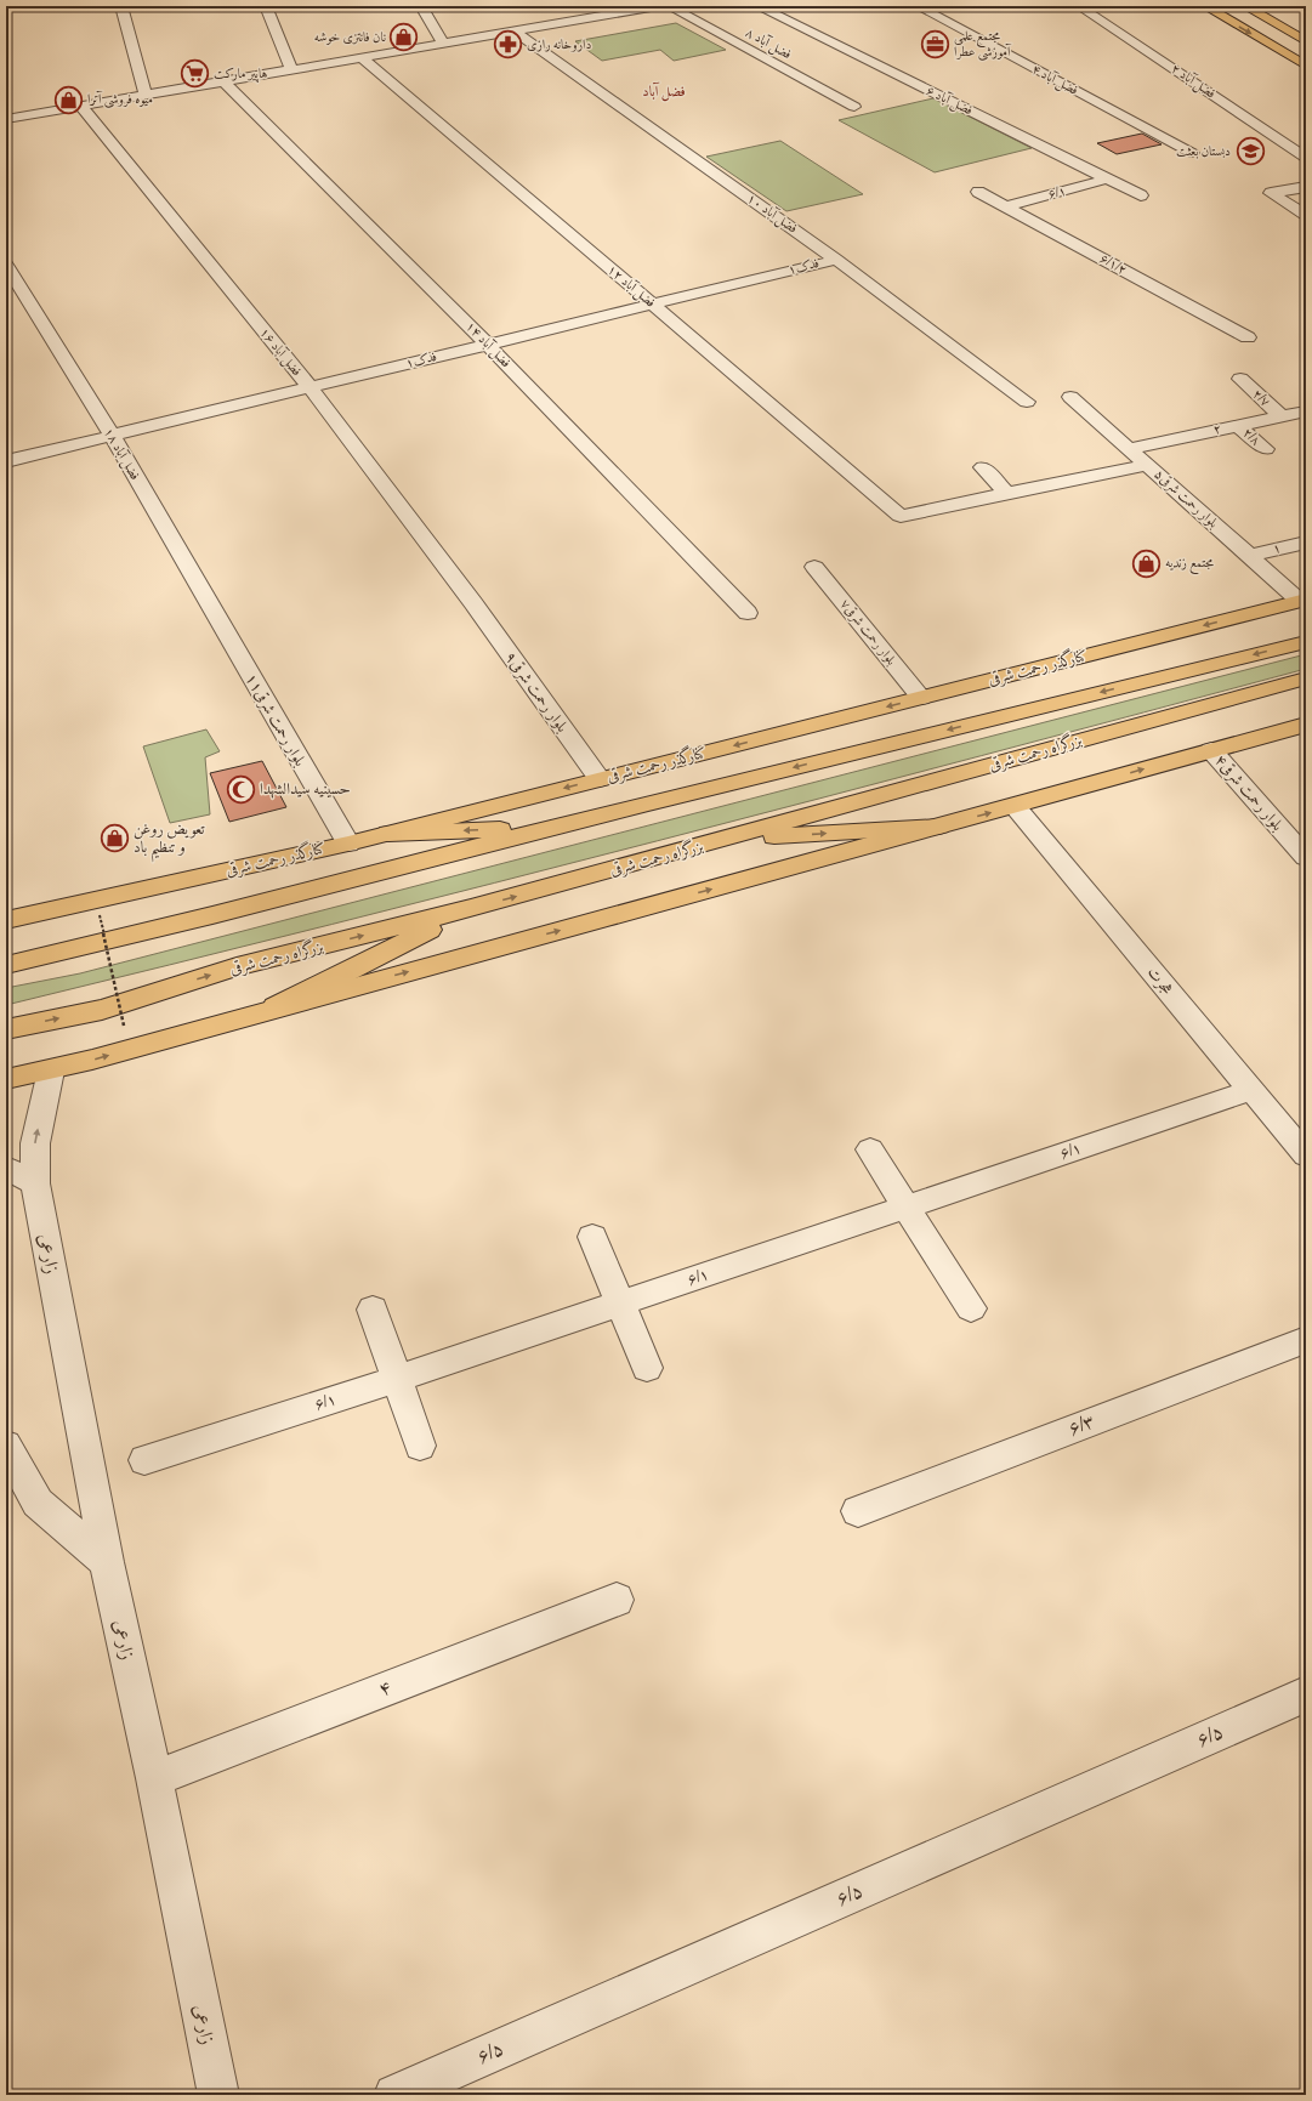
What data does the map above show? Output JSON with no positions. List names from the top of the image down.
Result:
{
  "streets": {
    "main road": ["کنارگذر رحمت شرقی", "بزرگراه رحمت شرقی"],
    "street": [
      "فضل آباد ۸",
      "فضل آباد ۴",
      "فضل آباد ۲",
      "فضل آباد ۶",
      "۶/۱",
      "فضل آباد ۱۰",
      "۶/۱/۲",
      "فدک۱",
      "فضل آباد ۱۲",
      "فضل آباد ۱۴",
      "فضل آباد ۱۶",
      "۲/۷",
      "۲",
      "۲/۸",
      "فضل آباد ۱۸",
      "۵بلوار رحمت شرقی",
      "۱",
      "بلوار رحمت شرقی۷",
      "بلوار رحمت شرقی۹",
      "بلوار رحمت شرقی۱۱",
      "بلوار رحمت شرقی۴",
      "هجرت",
      "زارعی",
      "۶/۳",
      "۴",
      "۶/۵"
    ]
  },
  "crossings": [
    ["فضل آباد ۶", "۶/۱"],
    ["۶/۱", "۶/۱/۲"],
    ["۶/۱", "هجرت"],
    ["فضل آباد ۱۰", "فدک۱"],
    ["فدک۱", "فضل آباد ۱۲"],
    ["فدک۱", "فضل آباد ۱۴"],
    ["فدک۱", "فضل آباد ۱۶"],
    ["فدک۱", "فضل آباد ۱۸"],
    ["فضل آباد ۱۶", "بلوار رحمت شرقی۹"],
    ["۲/۷", "۲"],
    ["۲", "۲/۸"],
    ["۲", "۵بلوار رحمت شرقی"],
    ["فضل آباد ۱۸", "بلوار رحمت شرقی۱۱"],
    ["۵بلوار رحمت شرقی", "۱"],
    ["۵بلوار رحمت شرقی", "کنارگذر رحمت شرقی"],
    ["بلوار رحمت شرقی۷", "کنارگذر رحمت شرقی"],
    ["کنارگذر رحمت شرقی", "بلوار رحمت شرقی۹"],
    ["کنارگذر رحمت شرقی", "بلوار رحمت شرقی۱۱"],
    ["زارعی", "۴"]
  ],
  "districts": ["فضل آباد"],
  "places": {
    "shop": [
      "نان فانتزی خوشه",
      "میوه فروشی آترا",
      "مجتمع زندیه",
      "تعویض روغن و تنظیم باد"
    ],
    "office": ["مجتمع علمی آموزشی عطرا"],
    "pharmacy": ["داروخانه رازی"],
    "supermarket": ["هاپیر مارکت"],
    "school or university": ["دبستان بعثت"],
    "mosque": ["حسینیه سیدالشهدا"]
  }
}
